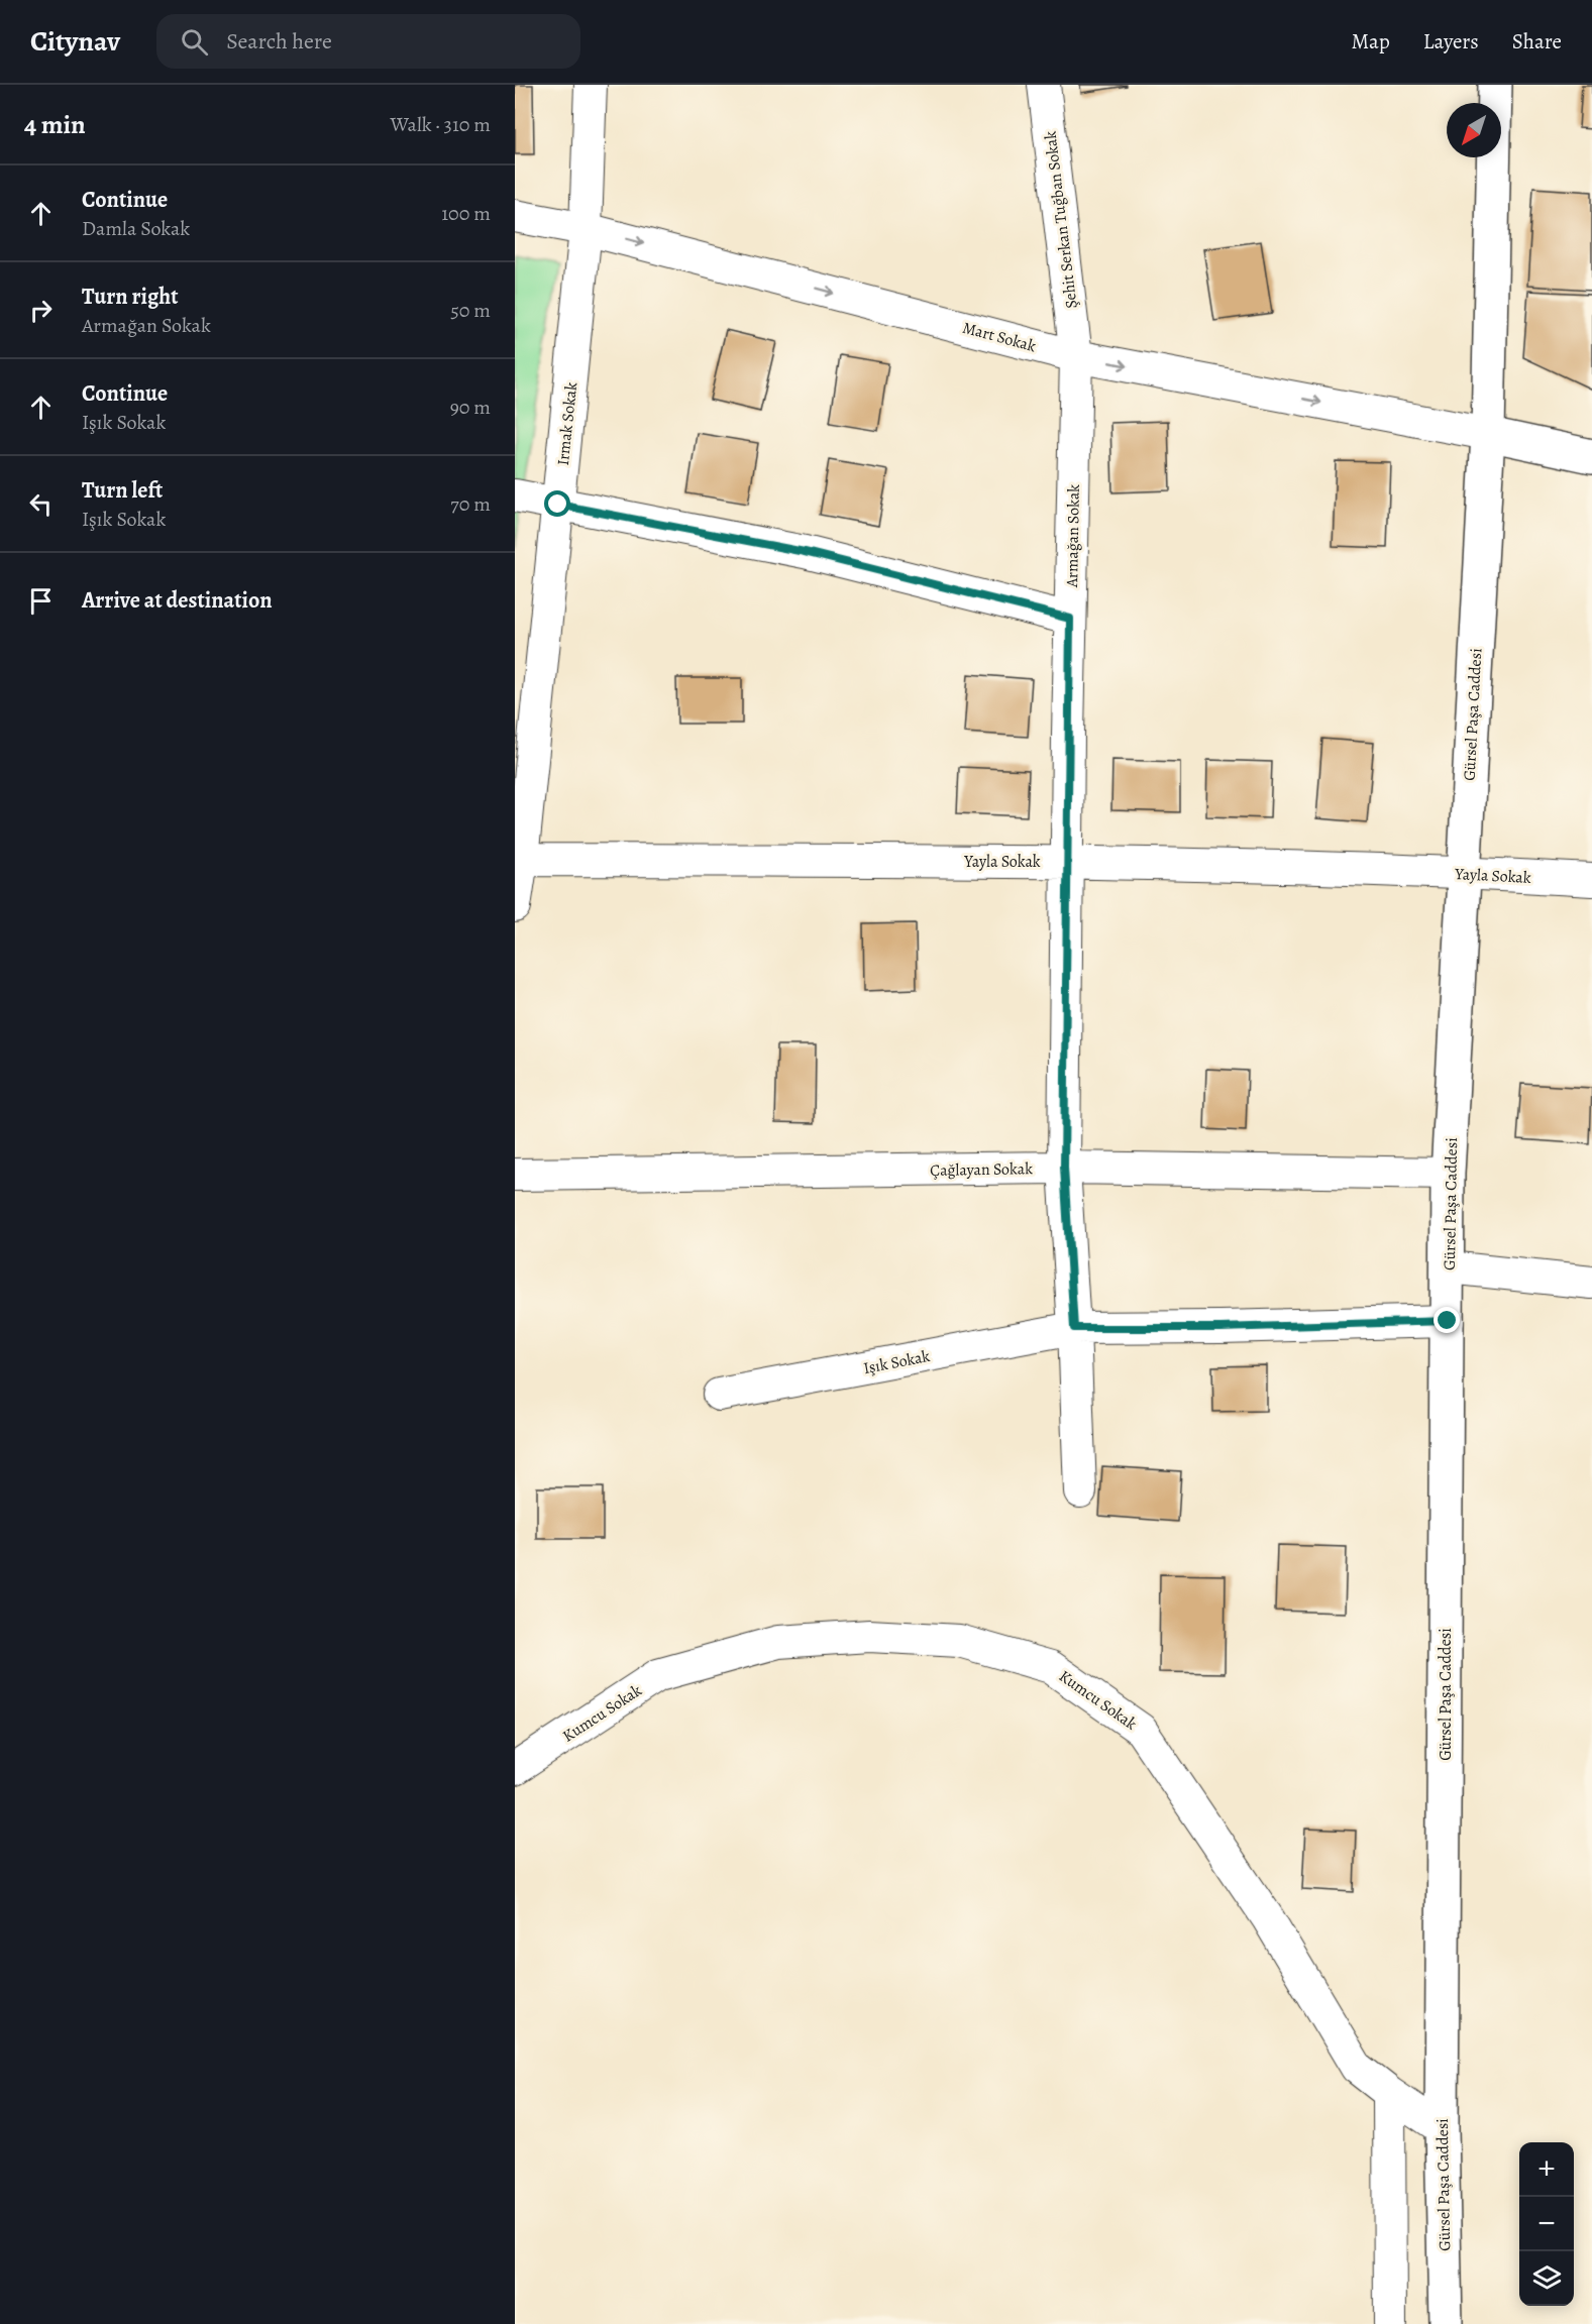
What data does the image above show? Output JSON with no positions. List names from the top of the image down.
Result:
{
  "streets": {
    "main road": ["Gürsel Paşa Caddesi"],
    "street": [
      "Şehit Serkan Tuğban Sokak",
      "Mart Sokak",
      "Irmak Sokak",
      "Armağan Sokak",
      "Yayla Sokak",
      "Çağlayan Sokak",
      "Işık Sokak",
      "Kumcu Sokak"
    ]
  },
  "crossings": [
    ["Şehit Serkan Tuğban Sokak", "Mart Sokak"],
    ["Şehit Serkan Tuğban Sokak", "Armağan Sokak"],
    ["Mart Sokak", "Irmak Sokak"],
    ["Mart Sokak", "Armağan Sokak"],
    ["Mart Sokak", "Gürsel Paşa Caddesi"],
    ["Irmak Sokak", "Yayla Sokak"],
    ["Armağan Sokak", "Yayla Sokak"],
    ["Gürsel Paşa Caddesi", "Yayla Sokak"],
    ["Gürsel Paşa Caddesi", "Çağlayan Sokak"],
    ["Gürsel Paşa Caddesi", "Işık Sokak"],
    ["Gürsel Paşa Caddesi", "Kumcu Sokak"]
  ],
  "north": "bottom left",
  "page": {
    "header": "Citynav",
    "search": "Search here",
    "nav": ["Map", "Layers", "Share"],
    "heading": ["4 min", "Walk · 310 m"],
    "list": [
      ["Continue", "Damla Sokak", "100 m"],
      ["Turn right", "Armağan Sokak", "50 m"],
      ["Continue", "Işık Sokak", "90 m"],
      ["Turn left", "Işık Sokak", "70 m"],
      "Arrive at destination"
    ],
    "map_buttons": ["+", "−"]
  }
}
